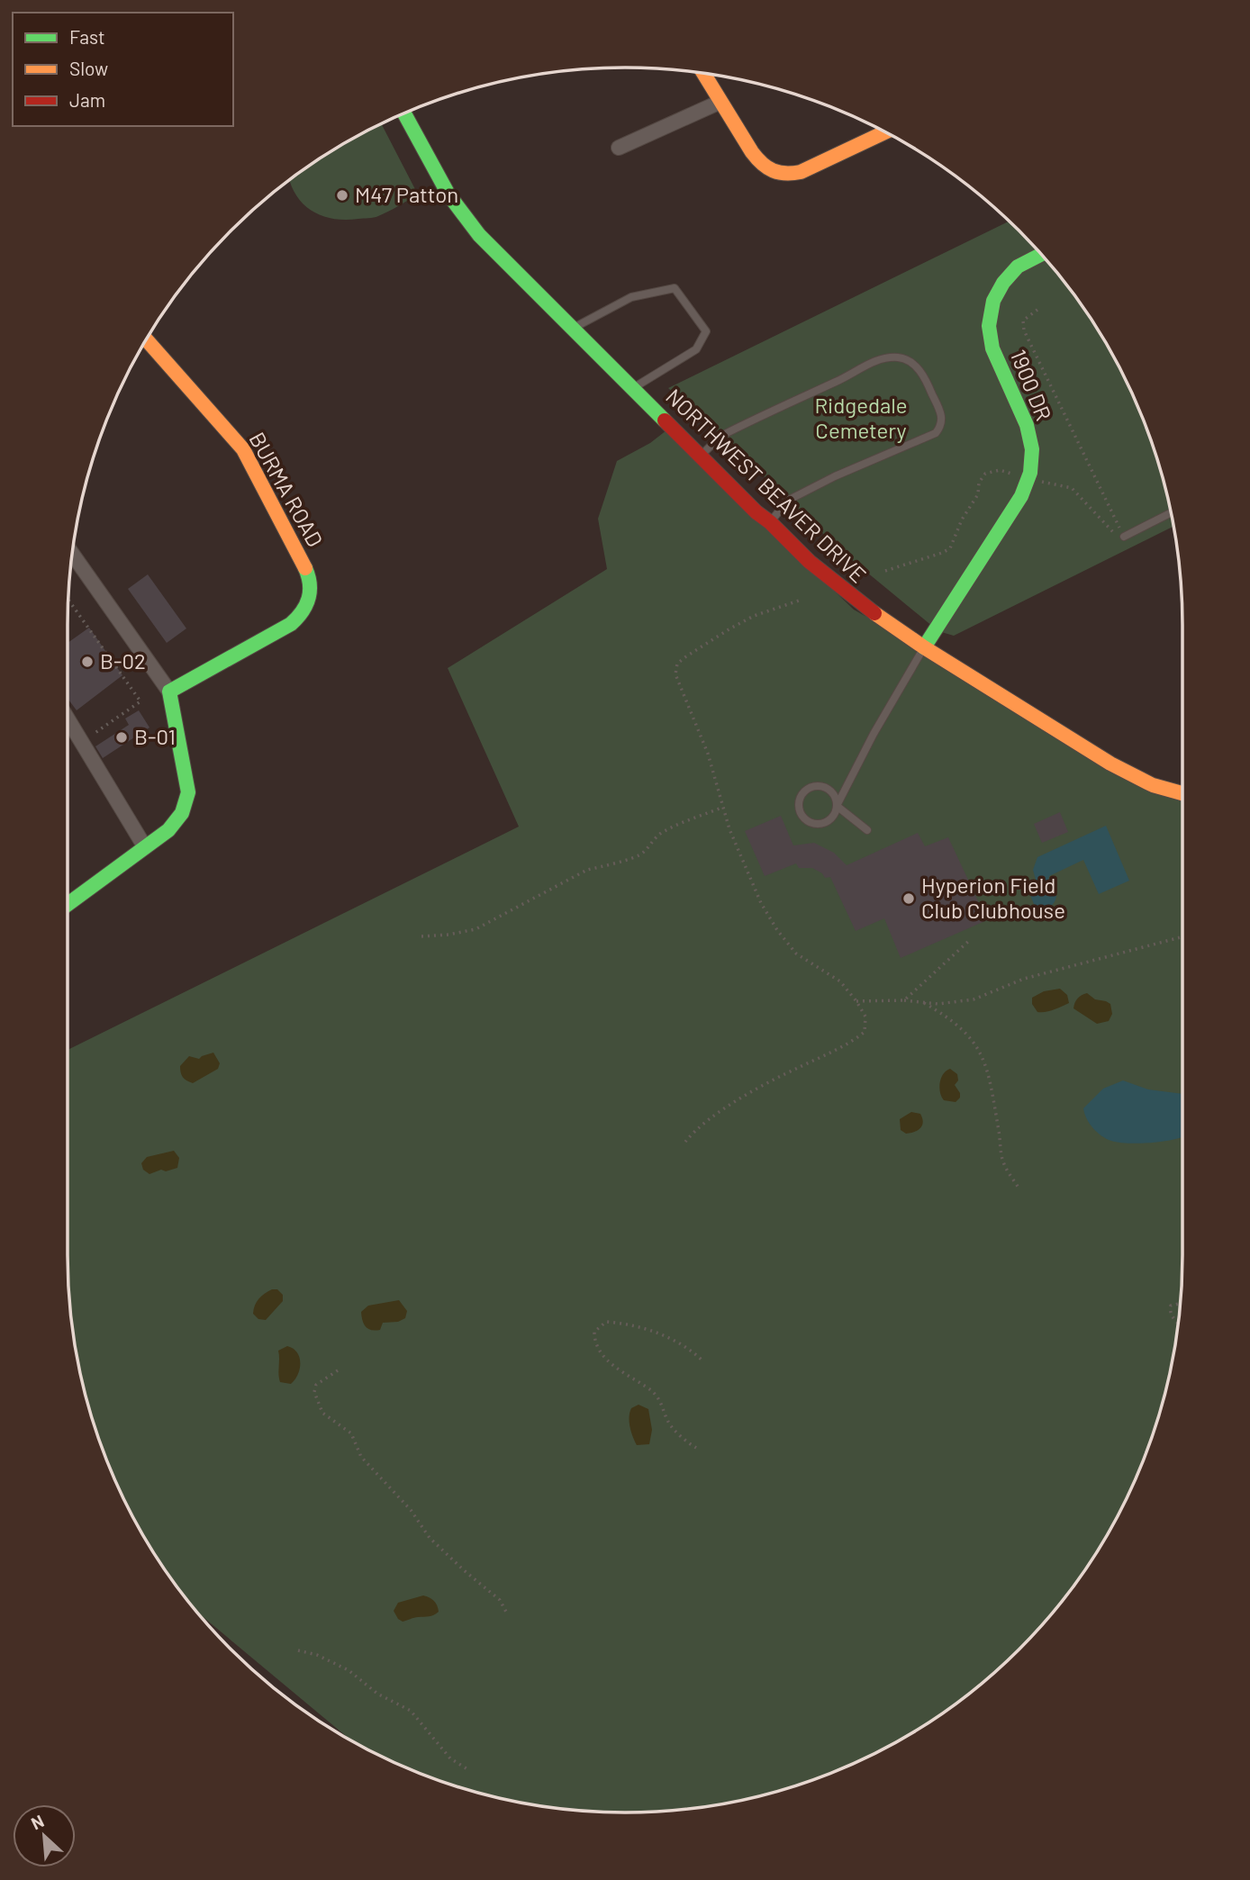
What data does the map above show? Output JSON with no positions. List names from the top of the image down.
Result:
{
  "streets": {
    "street": ["1900 DR", "NORTHWEST BEAVER DRIVE", "BURMA ROAD"]
  },
  "crossings": [
    ["1900 DR", "NORTHWEST BEAVER DRIVE"]
  ],
  "parks": ["Ridgedale Cemetery"],
  "places": [
    "M47 Patton",
    "B-02",
    "B-01",
    "Hyperion Field Club Clubhouse"
  ],
  "legend": ["Fast", "Slow", "Jam"],
  "north": "top left"
}
